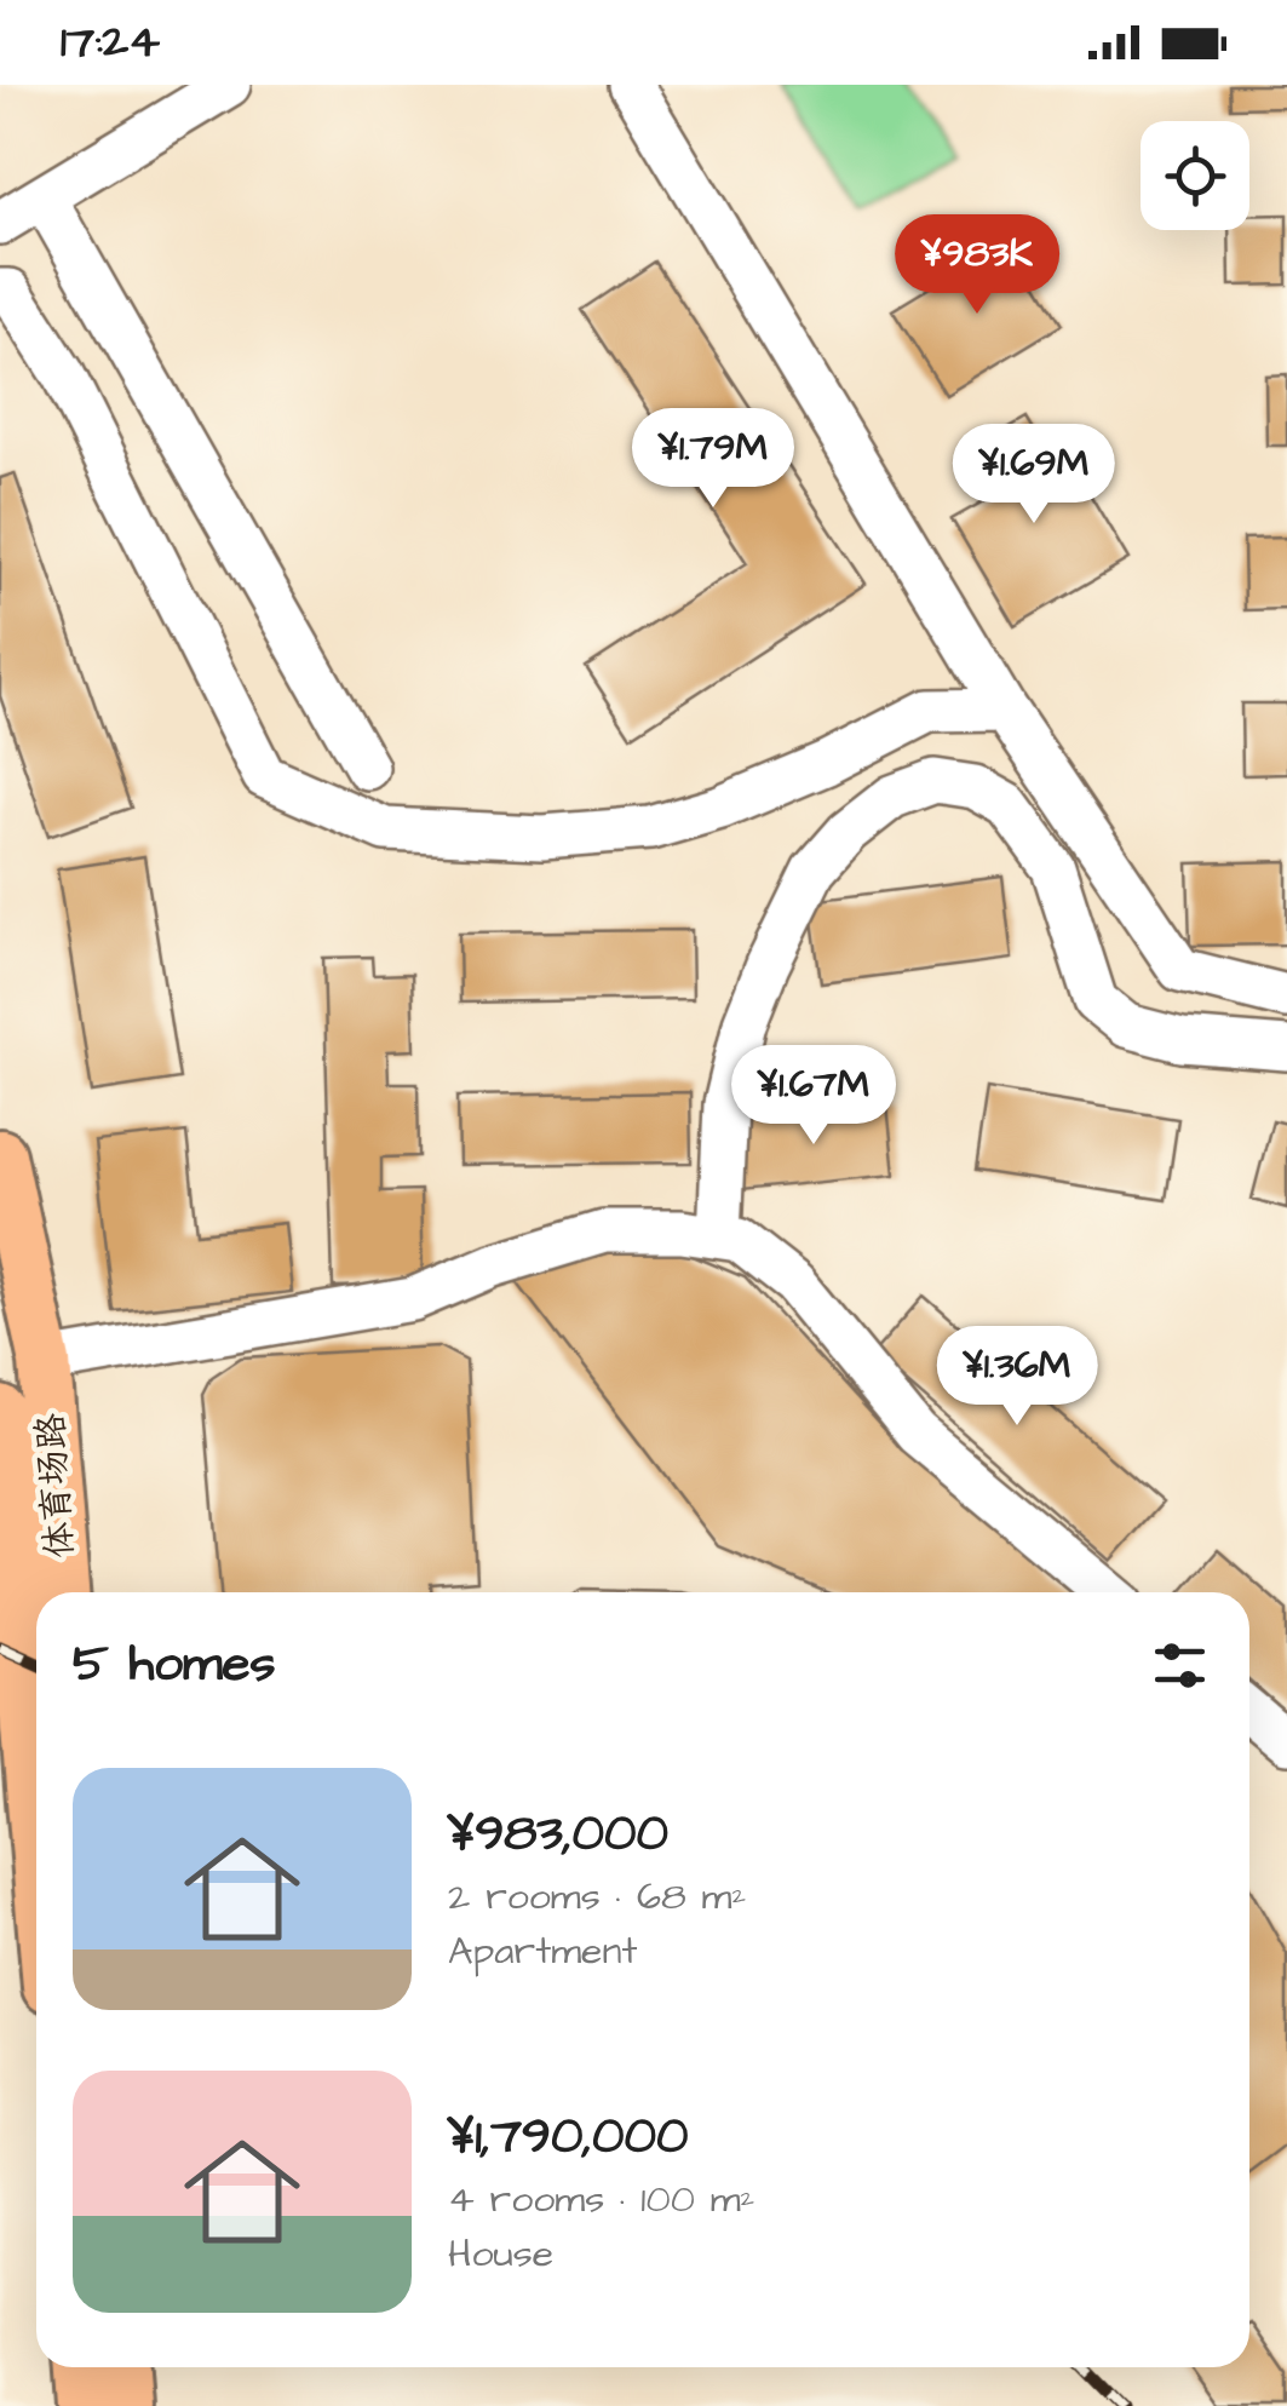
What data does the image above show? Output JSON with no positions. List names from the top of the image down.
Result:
{
  "streets": {
    "main road": ["体育场路"]
  },
  "page": {
    "status": "17:24",
    "price": [
      "¥983K",
      "¥1.79M",
      "¥1.69M",
      "¥1.67M",
      "¥1.36M"
    ],
    "heading": "5 homes",
    "list": [
      {
        "name": "¥983,000",
        "note": "2 rooms · 68 m² · Apartment"
      },
      {
        "name": "¥1,790,000",
        "note": "4 rooms · 100 m² · House"
      }
    ]
  }
}
